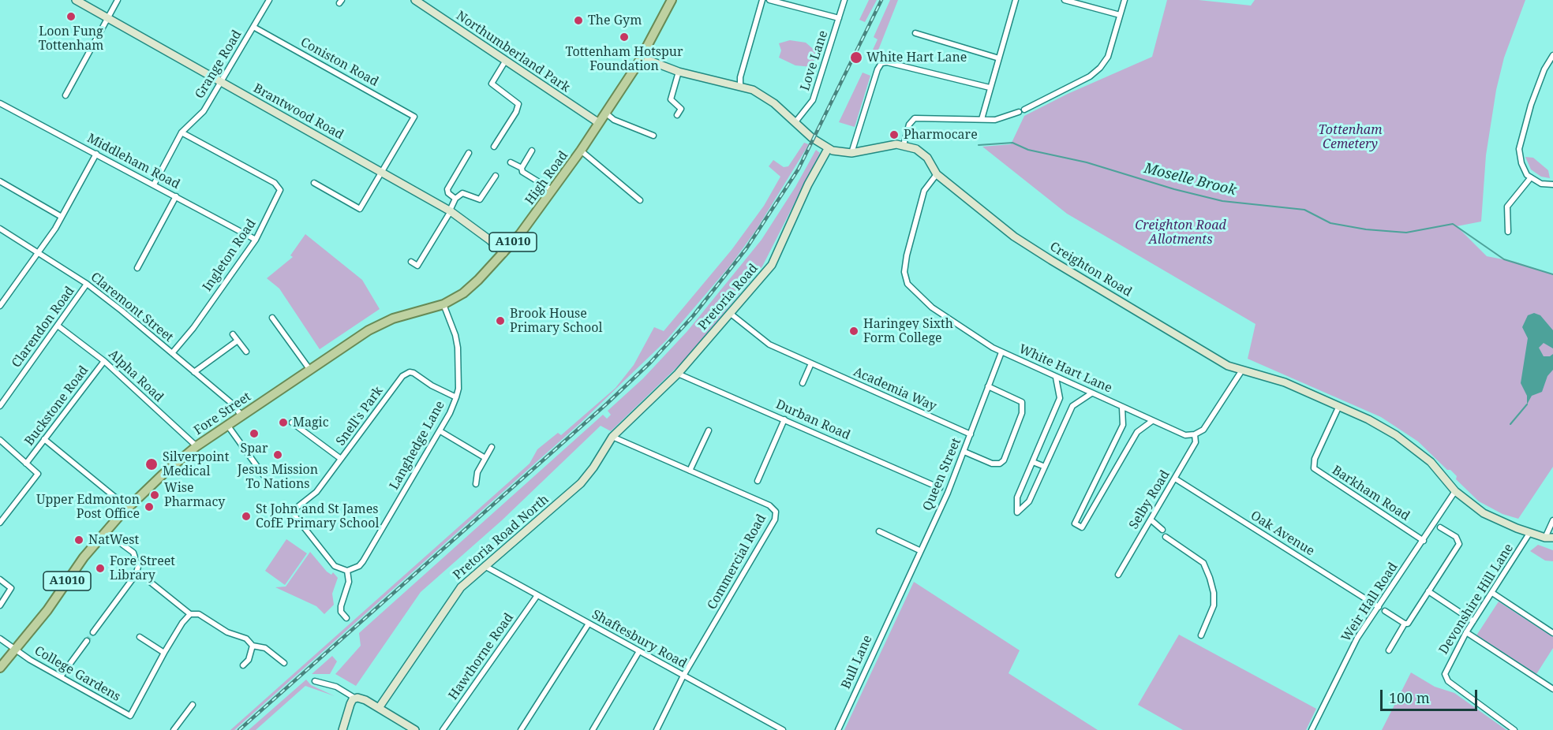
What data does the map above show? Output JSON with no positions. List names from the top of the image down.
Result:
{
  "streets": {
    "main road": ["High Road", "A1010", "Fore Street"],
    "street": [
      "Northumberland Park",
      "Love Lane",
      "Coniston Road",
      "Grange Road",
      "Brantwood Road",
      "Middleham Road",
      "Ingleton Road",
      "Creighton Road",
      "Pretoria Road",
      "Claremont Street",
      "Clarendon Road",
      "White Hart Lane",
      "Alpha Road",
      "Academia Way",
      "Buckstone Road",
      "Snell's Park",
      "Durban Road",
      "Langhedge Lane",
      "Queen Street",
      "Barkham Road",
      "Selby Road",
      "Oak Avenue",
      "Pretoria Road North",
      "Commercial Road",
      "Devonshire Hill Lane",
      "Weir Hall Road",
      "Shaftesbury Road",
      "Hawthorne Road",
      "Bull Lane",
      "College Gardens"
    ]
  },
  "crossings": [
    ["Northumberland Park", "High Road"],
    ["Coniston Road", "Grange Road"],
    ["Coniston Road", "Brantwood Road"],
    ["Grange Road", "Brantwood Road"],
    ["Grange Road", "Middleham Road"],
    ["Grange Road", "Ingleton Road"],
    ["Brantwood Road", "High Road"],
    ["Middleham Road", "Ingleton Road"],
    ["High Road", "Fore Street"],
    ["High Road", "Langhedge Lane"],
    ["Ingleton Road", "Claremont Street"],
    ["Creighton Road", "White Hart Lane"],
    ["Pretoria Road", "Academia Way"],
    ["Pretoria Road", "Durban Road"],
    ["Pretoria Road", "Pretoria Road North"],
    ["Pretoria Road", "Commercial Road"],
    ["Claremont Street", "Clarendon Road"],
    ["Claremont Street", "Fore Street"],
    ["Clarendon Road", "Alpha Road"],
    ["White Hart Lane", "Queen Street"],
    ["White Hart Lane", "Selby Road"],
    ["Alpha Road", "Buckstone Road"],
    ["Alpha Road", "Fore Street"],
    ["Academia Way", "Queen Street"],
    ["Fore Street", "College Gardens"],
    ["Snell's Park", "Langhedge Lane"],
    ["Queen Street", "Bull Lane"],
    ["Barkham Road", "Weir Hall Road"],
    ["Selby Road", "Oak Avenue"],
    ["Oak Avenue", "Weir Hall Road"],
    ["Pretoria Road North", "Commercial Road"],
    ["Pretoria Road North", "Shaftesbury Road"],
    ["Commercial Road", "Shaftesbury Road"],
    ["Shaftesbury Road", "Hawthorne Road"]
  ],
  "water": ["Moselle Brook"],
  "parks": ["Tottenham Cemetery", "Creighton Road Allotments"],
  "places": [
    "Loon Fung Tottenham",
    "The Gym",
    "Tottenham Hotspur Foundation",
    "White Hart Lane",
    "Pharmocare",
    "Brook House Primary School",
    "Haringey Sixth Form College",
    "Magic",
    "Spar",
    "Jesus Mission To Nations",
    "Silverpoint Medical",
    "Wise Pharmacy",
    "Upper Edmonton Post Office",
    "St John and St James CofE Primary School",
    "NatWest",
    "Fore Street Library"
  ],
  "scale_bar": "100 m"
}
